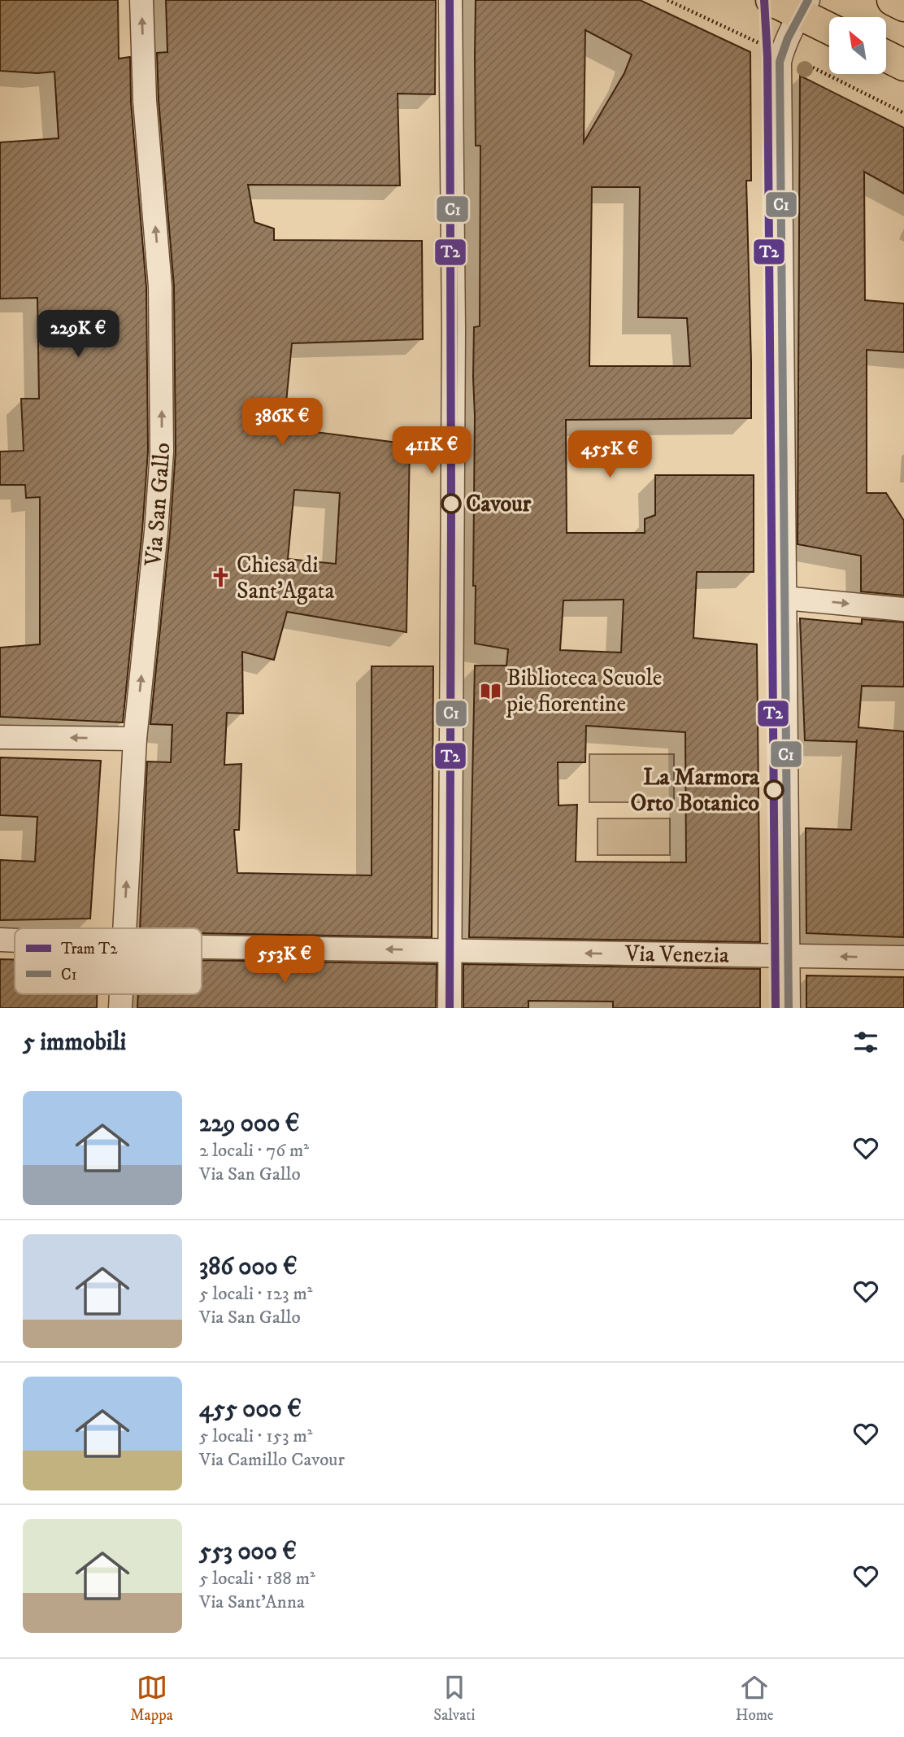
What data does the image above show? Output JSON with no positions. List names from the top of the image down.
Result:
{
  "streets": {
    "street": ["Via San Gallo", "Via Venezia"]
  },
  "one_way": ["Via San Gallo", "Via Venezia"],
  "places": {
    "other": ["Cavour", "La Marmora Orto Botanico"],
    "church": ["Chiesa di Sant'Agata"],
    "library": ["Biblioteca Scuole pie fiorentine"]
  },
  "lines": ["tram line T2", "transit line C1"],
  "legend": ["Tram T2", "C1"],
  "north": "top left",
  "page": {
    "price": [
      "229K €",
      "386K €",
      "411K €",
      "455K €",
      "553K €"
    ],
    "heading": "5 immobili",
    "list": [
      {
        "name": "229 000 €",
        "note": "2 locali · 76 m² · Via San Gallo"
      },
      {
        "name": "386 000 €",
        "note": "5 locali · 123 m² · Via San Gallo"
      },
      {
        "name": "455 000 €",
        "note": "5 locali · 153 m² · Via Camillo Cavour"
      },
      {
        "name": "553 000 €",
        "note": "5 locali · 188 m² · Via Sant'Anna"
      }
    ],
    "tabs": ["Mappa", "Salvati", "Home"]
  }
}
